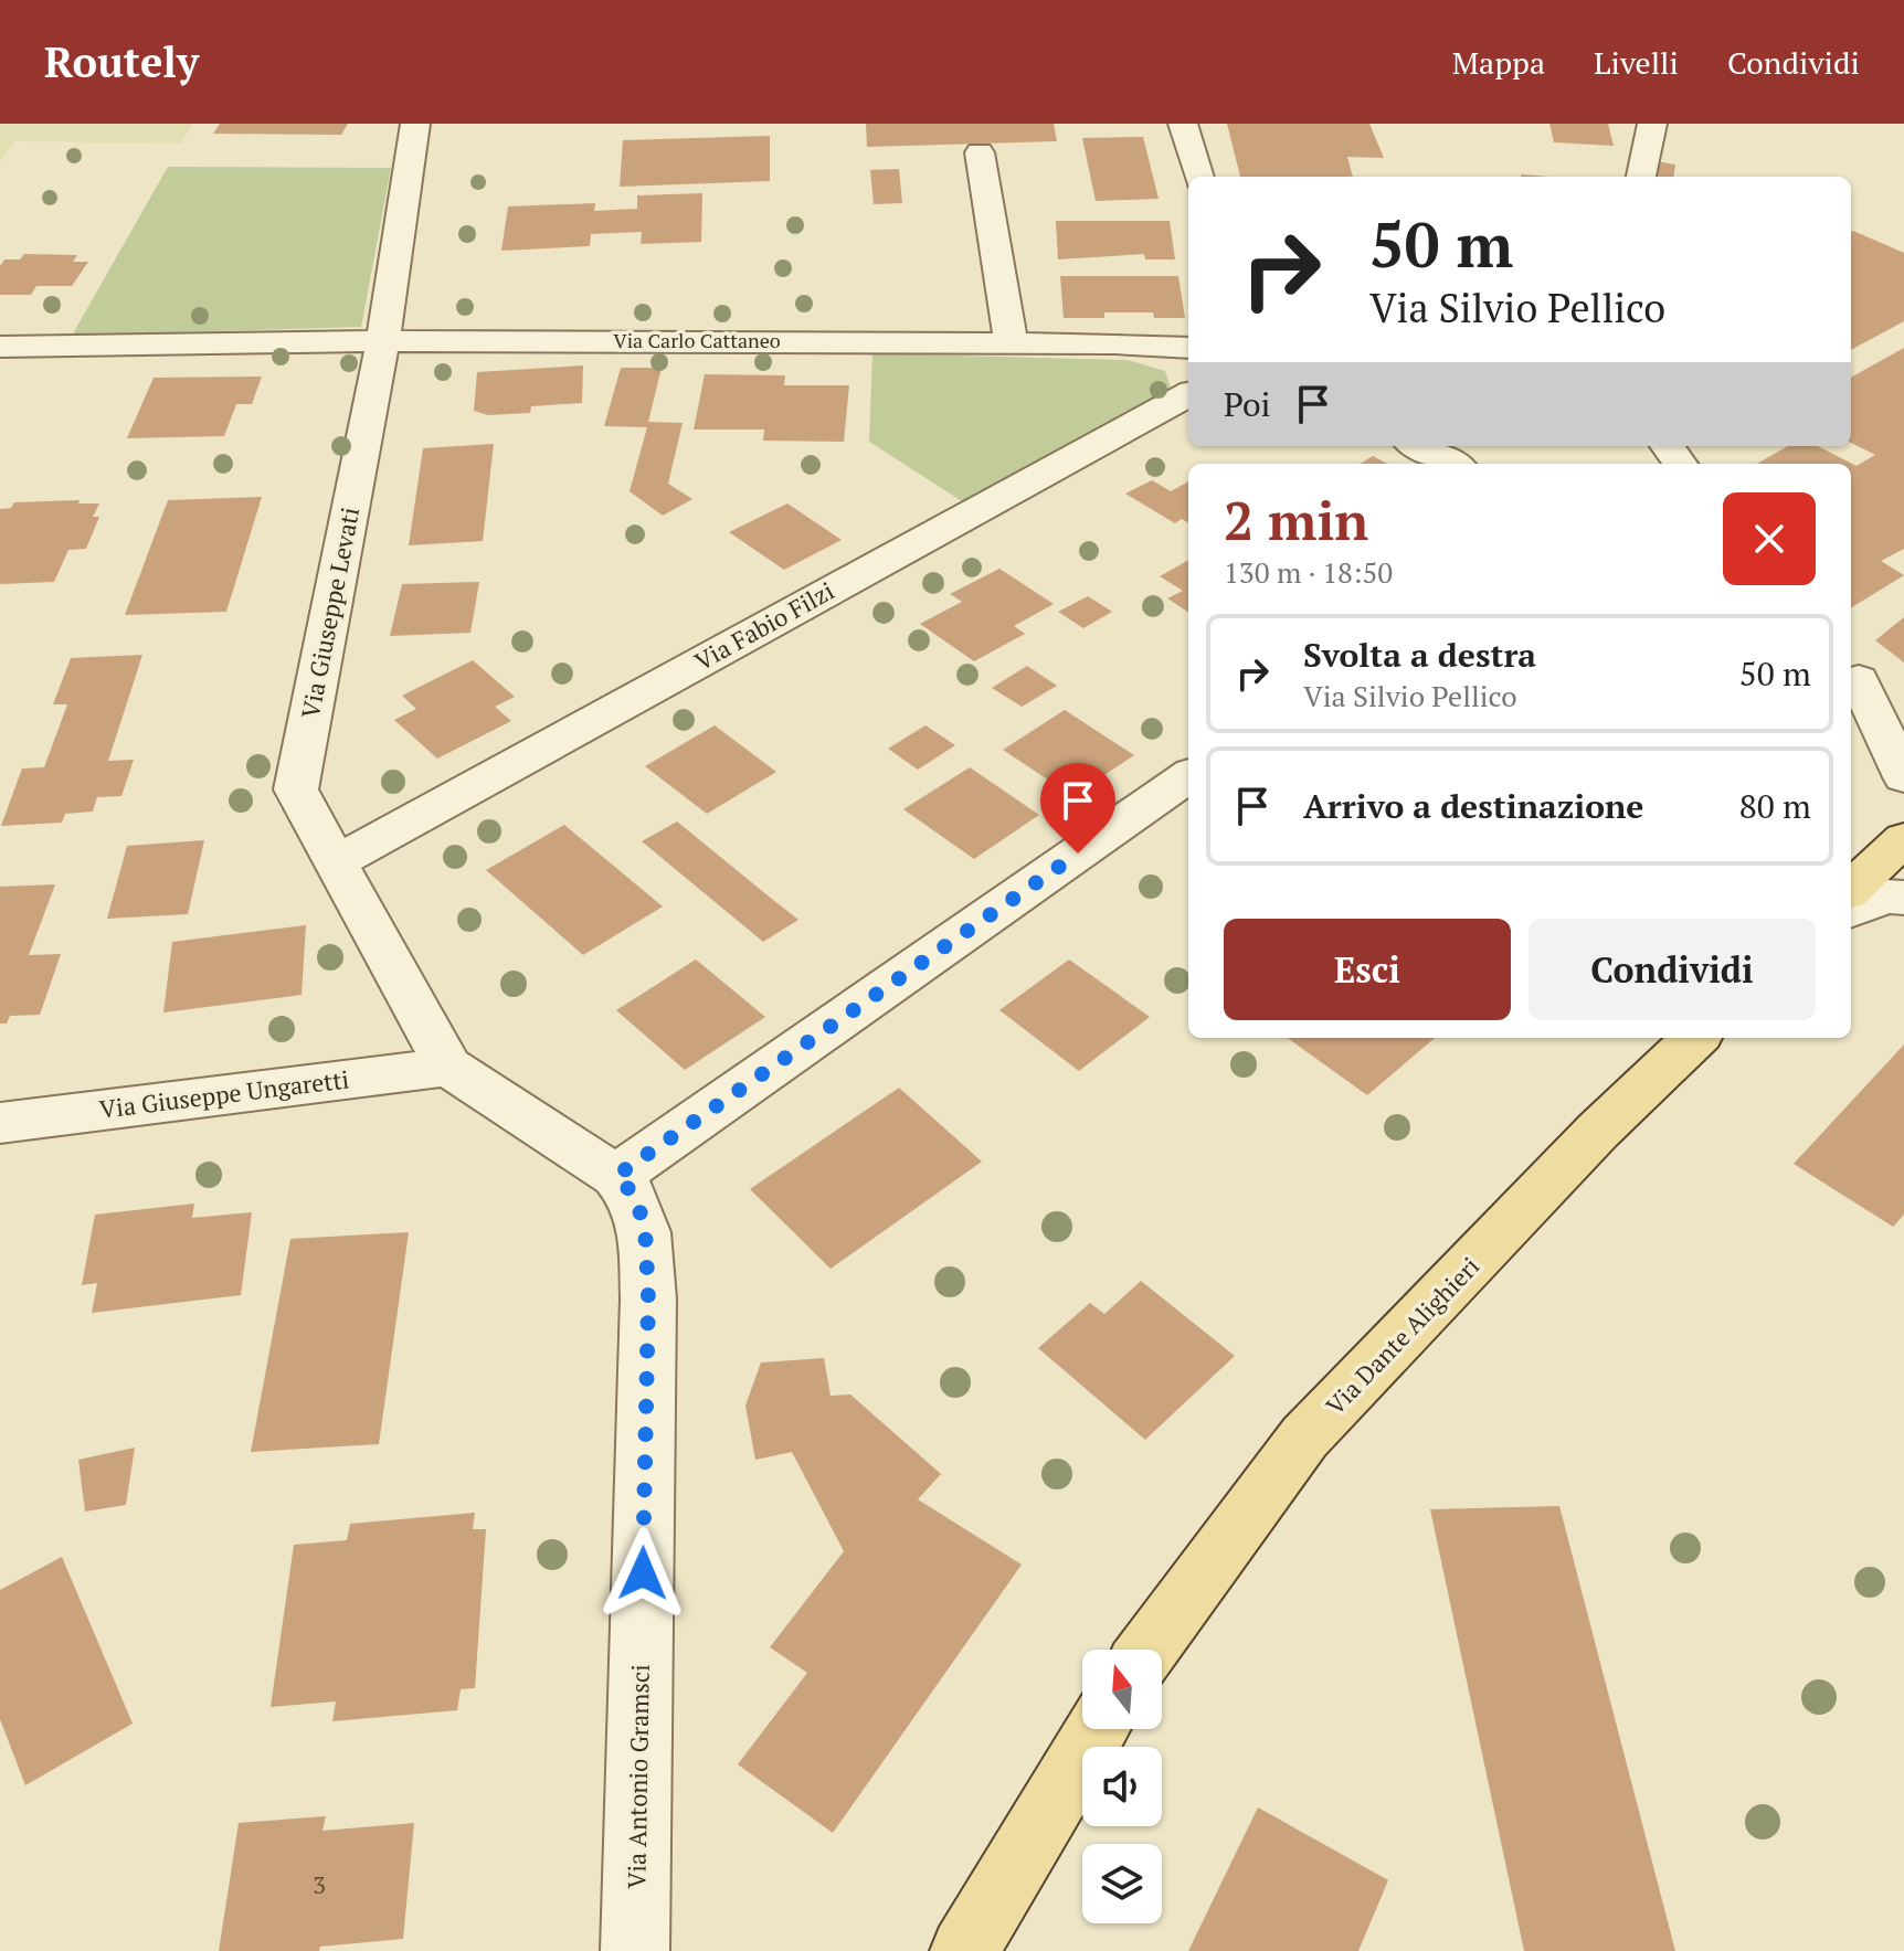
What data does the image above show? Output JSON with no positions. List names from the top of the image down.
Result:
{
  "streets": {
    "main road": ["Via Dante Alighieri"],
    "street": [
      "Via Carlo Cattaneo",
      "Via Giuseppe Levati",
      "Via Fabio Filzi",
      "Via Giuseppe Ungaretti",
      "Via Antonio Gramsci"
    ]
  },
  "crossings": [
    ["Via Carlo Cattaneo", "Via Giuseppe Levati"],
    ["Via Giuseppe Levati", "Via Fabio Filzi"],
    ["Via Giuseppe Levati", "Via Giuseppe Ungaretti"],
    ["Via Giuseppe Levati", "Via Antonio Gramsci"],
    ["Via Giuseppe Ungaretti", "Via Antonio Gramsci"]
  ],
  "house_numbers": ["3"],
  "north": "top",
  "page": {
    "header": "Routely",
    "nav": ["Mappa", "Livelli", "Condividi"],
    "turn": ["50 m", "Via Silvio Pellico"],
    "then": "Poi",
    "heading": ["2 min", "130 m · 18:50"],
    "list": [
      {
        "name": "Svolta a destra",
        "note": "Via Silvio Pellico",
        "value": "50 m"
      },
      {
        "name": "Arrivo a destinazione",
        "value": "80 m"
      }
    ],
    "buttons": ["Esci", "Condividi"]
  }
}
